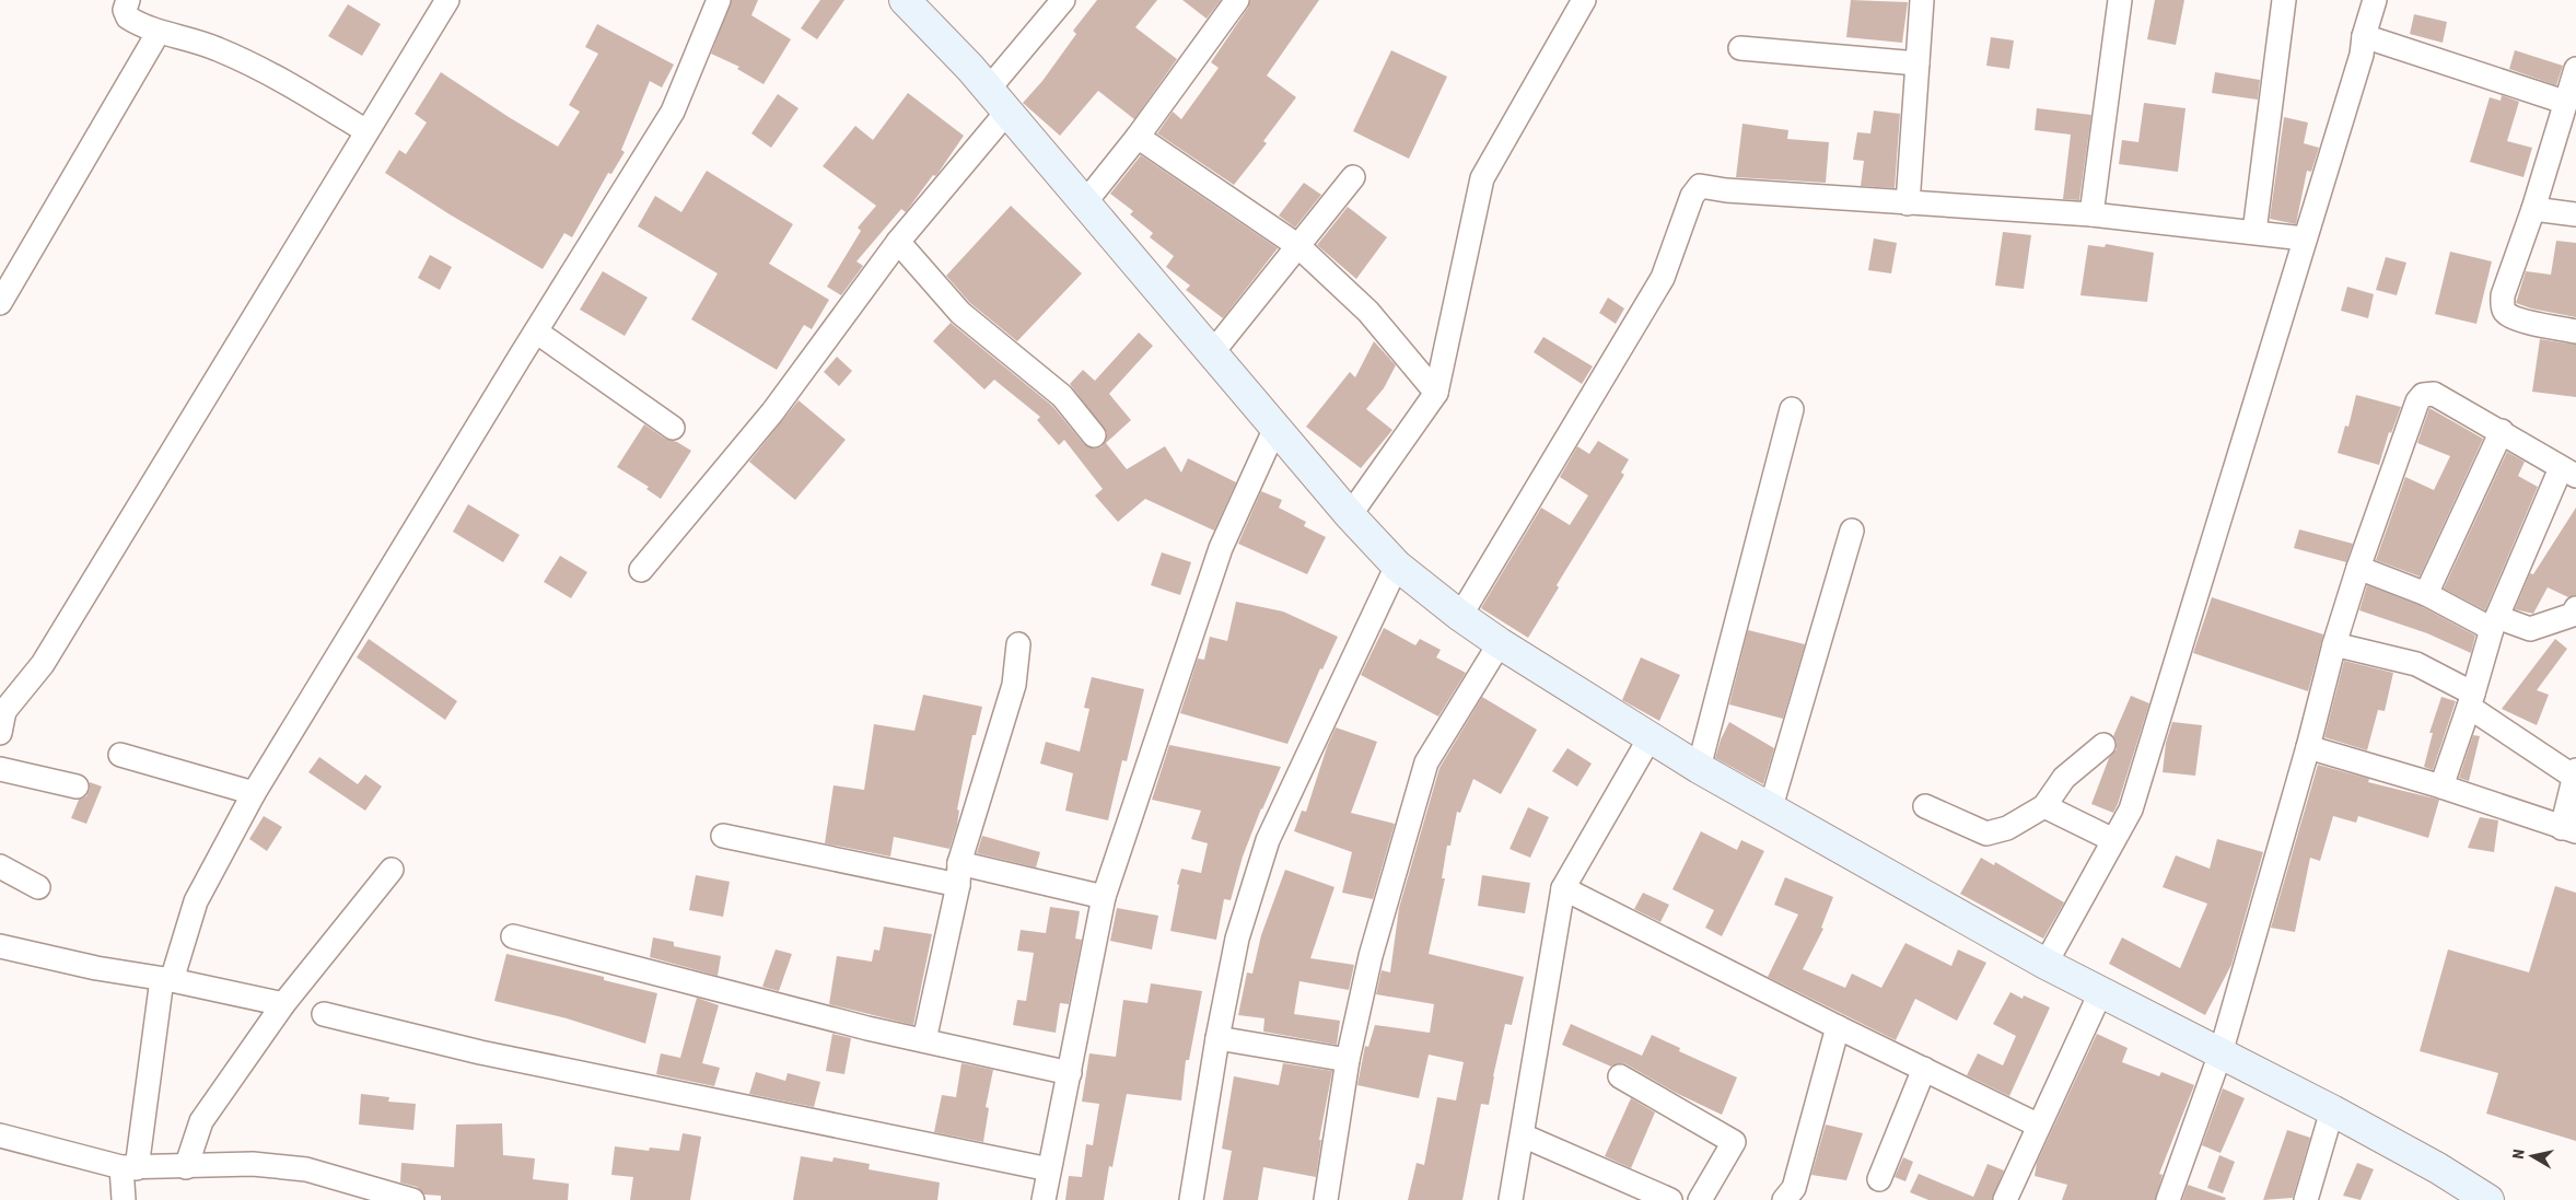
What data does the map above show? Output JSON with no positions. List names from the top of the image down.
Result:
{
  "north": "left"
}
